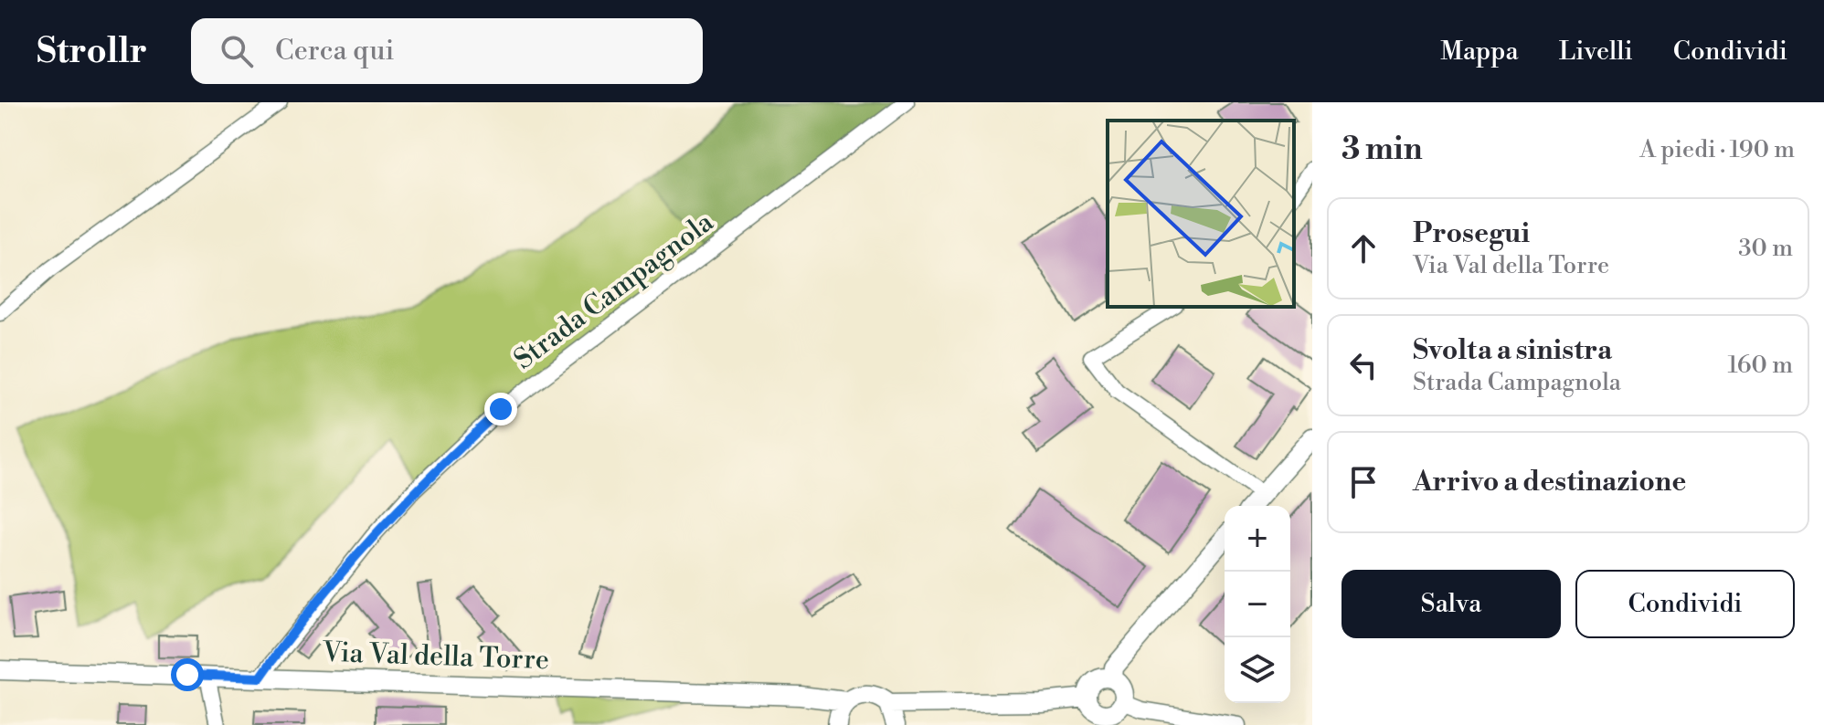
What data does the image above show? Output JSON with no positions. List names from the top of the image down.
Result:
{
  "streets": {
    "street": ["Strada Campagnola", "Via Val della Torre"]
  },
  "crossings": [
    ["Strada Campagnola", "Via Val della Torre"]
  ],
  "page": {
    "header": "Strollr",
    "search": "Cerca qui",
    "nav": ["Mappa", "Livelli", "Condividi"],
    "heading": ["3 min", "A piedi · 190 m"],
    "list": [
      ["Prosegui", "Via Val della Torre", "30 m"],
      ["Svolta a sinistra", "Strada Campagnola", "160 m"],
      "Arrivo a destinazione"
    ],
    "map_buttons": ["+", "−"],
    "buttons": ["Salva", "Condividi"]
  }
}
